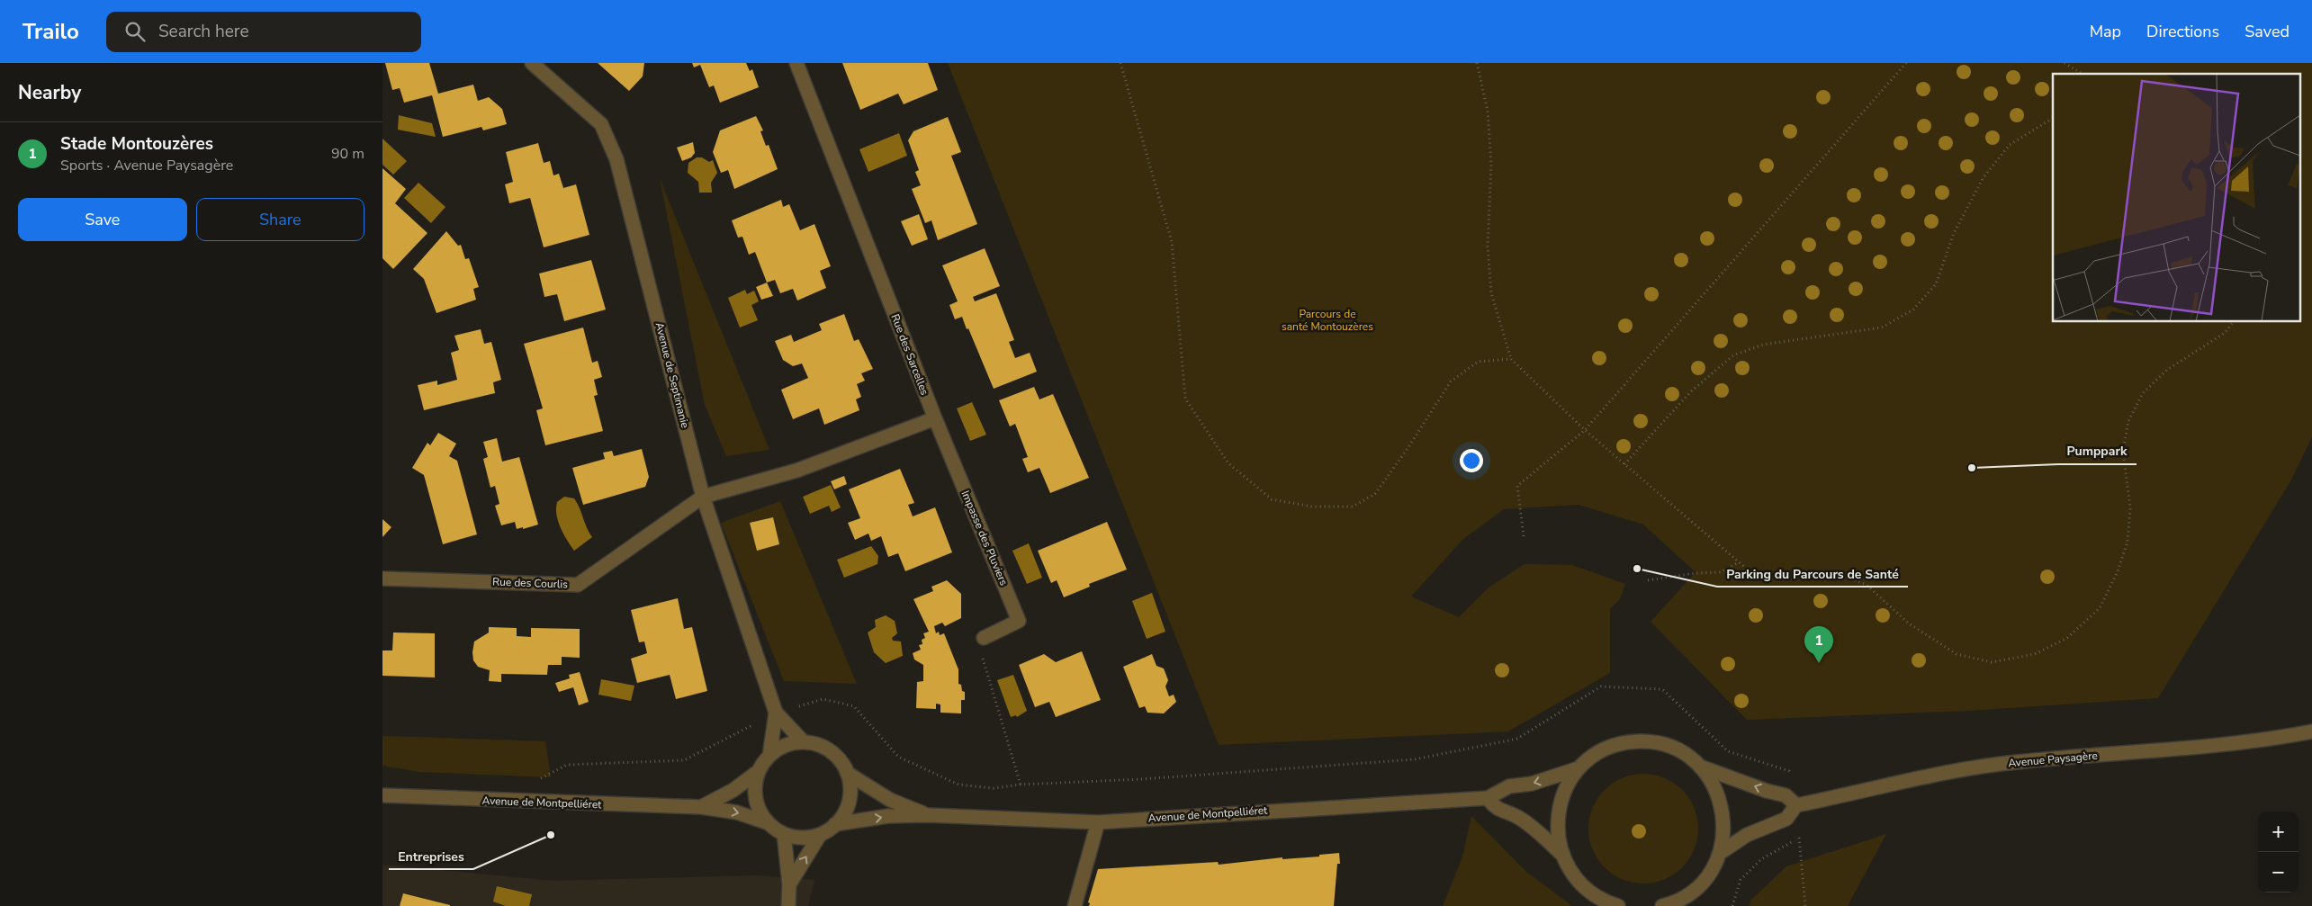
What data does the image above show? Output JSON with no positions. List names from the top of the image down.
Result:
{
  "streets": {
    "street": [
      "Rue des Sarcelles",
      "Avenue de Septimanie",
      "Impasse des Pluviers",
      "Rue des Courlis",
      "Avenue Paysagère",
      "Avenue de Montpelliéret"
    ]
  },
  "crossings": [
    ["Rue des Sarcelles", "Impasse des Pluviers"],
    ["Avenue de Septimanie", "Rue des Courlis"],
    ["Avenue de Septimanie", "Avenue de Montpelliéret"]
  ],
  "parks": ["Parcours de santé Montouzères"],
  "places": ["Pumppark", "Parking du Parcours de Santé", "Entreprises"],
  "page": {
    "header": "Trailo",
    "search": "Search here",
    "nav": ["Map", "Directions", "Saved"],
    "heading": "Nearby",
    "list": [
      {
        "mark": "1",
        "name": "Stade Montouzères",
        "note": "Sports · Avenue Paysagère",
        "value": "90 m"
      }
    ],
    "buttons": ["Save", "Share"],
    "pins": "1",
    "map_buttons": ["+", "−"]
  }
}
